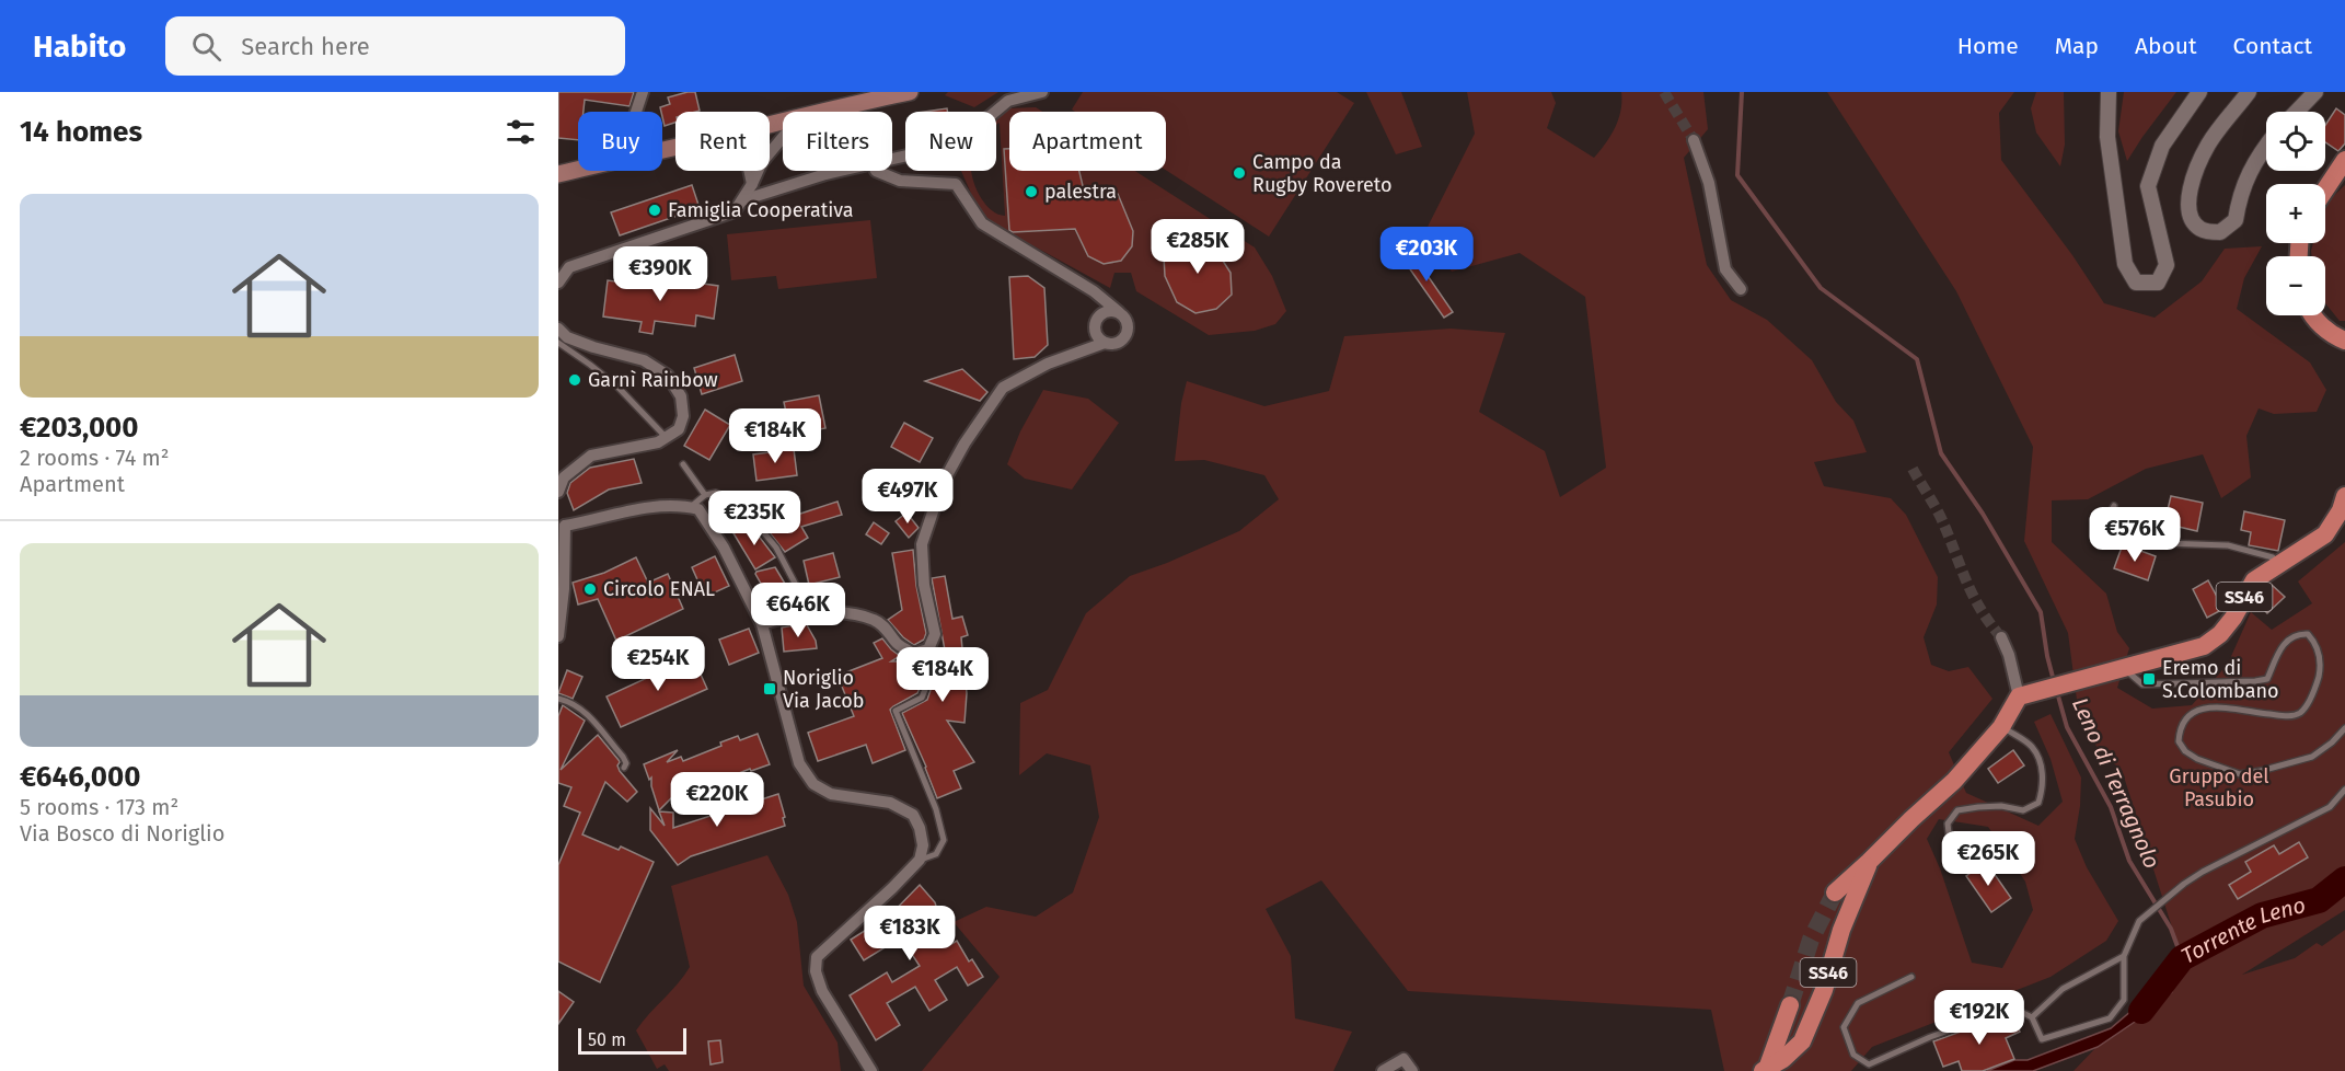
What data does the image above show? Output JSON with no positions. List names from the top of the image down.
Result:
{
  "streets": {
    "main road": ["SS46"]
  },
  "water": ["Leno di Terragnolo", "Torrente Leno"],
  "parks": ["Gruppo del Pasubio"],
  "places": {
    "other": [
      "Campo da Rugby Rovereto",
      "palestra",
      "Famiglia Cooperativa",
      "Garnì Rainbow",
      "Circolo ENAL"
    ],
    "transit": ["Eremo di S.Colombano", "Noriglio Via Jacob"]
  },
  "scale_bar": "50 m",
  "page": {
    "header": "Habito",
    "search": "Search here",
    "nav": [
      "Home",
      "Map",
      "About",
      "Contact"
    ],
    "heading": "14 homes",
    "map_buttons": ["+", "−"],
    "chip": [
      "Buy",
      "Rent",
      "Filters",
      "New",
      "Apartment"
    ],
    "list": [
      {
        "name": "€203,000",
        "note": "2 rooms · 74 m² · Apartment"
      },
      {
        "name": "€646,000",
        "note": "5 rooms · 173 m² · Via Bosco di Noriglio"
      }
    ],
    "price": [
      "€285K",
      "€203K",
      "€390K",
      "€184K",
      "€497K",
      "€235K",
      "€576K",
      "€646K",
      "€254K",
      "€184K",
      "€220K",
      "€265K",
      "€183K",
      "€192K"
    ],
    "scale": "50 m"
  }
}
